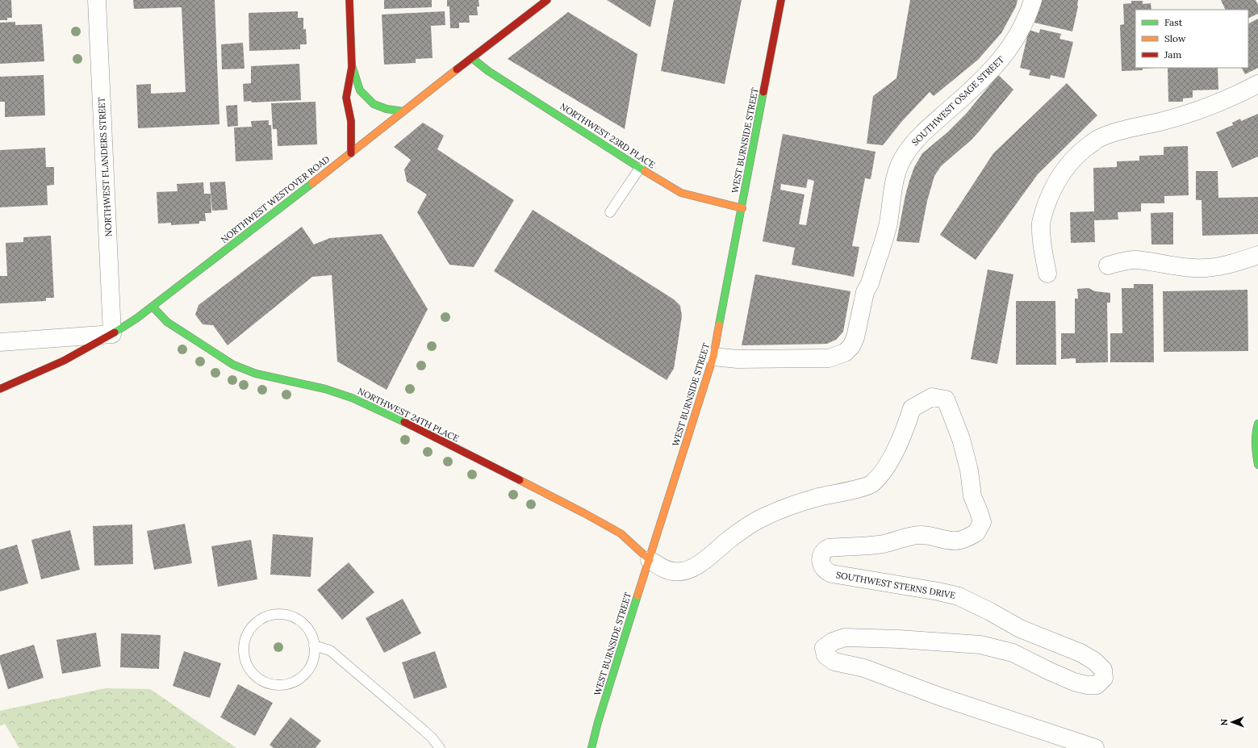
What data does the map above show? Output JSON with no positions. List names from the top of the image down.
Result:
{
  "streets": {
    "main road": [
      "NORTHWEST 23RD PLACE",
      "WEST BURNSIDE STREET",
      "NORTHWEST WESTOVER ROAD",
      "NORTHWEST 24TH PLACE"
    ],
    "street": ["SOUTHWEST OSAGE STREET", "NORTHWEST FLANDERS STREET", "SOUTHWEST STERNS DRIVE"]
  },
  "crossings": [
    ["SOUTHWEST OSAGE STREET", "WEST BURNSIDE STREET"],
    ["NORTHWEST 23RD PLACE", "WEST BURNSIDE STREET"],
    ["NORTHWEST 23RD PLACE", "NORTHWEST WESTOVER ROAD"],
    ["WEST BURNSIDE STREET", "NORTHWEST 24TH PLACE"],
    ["WEST BURNSIDE STREET", "SOUTHWEST STERNS DRIVE"],
    ["NORTHWEST FLANDERS STREET", "NORTHWEST WESTOVER ROAD"],
    ["NORTHWEST WESTOVER ROAD", "NORTHWEST 24TH PLACE"],
    ["NORTHWEST 24TH PLACE", "SOUTHWEST STERNS DRIVE"]
  ],
  "legend": ["Fast", "Slow", "Jam"],
  "north": "left"
}
